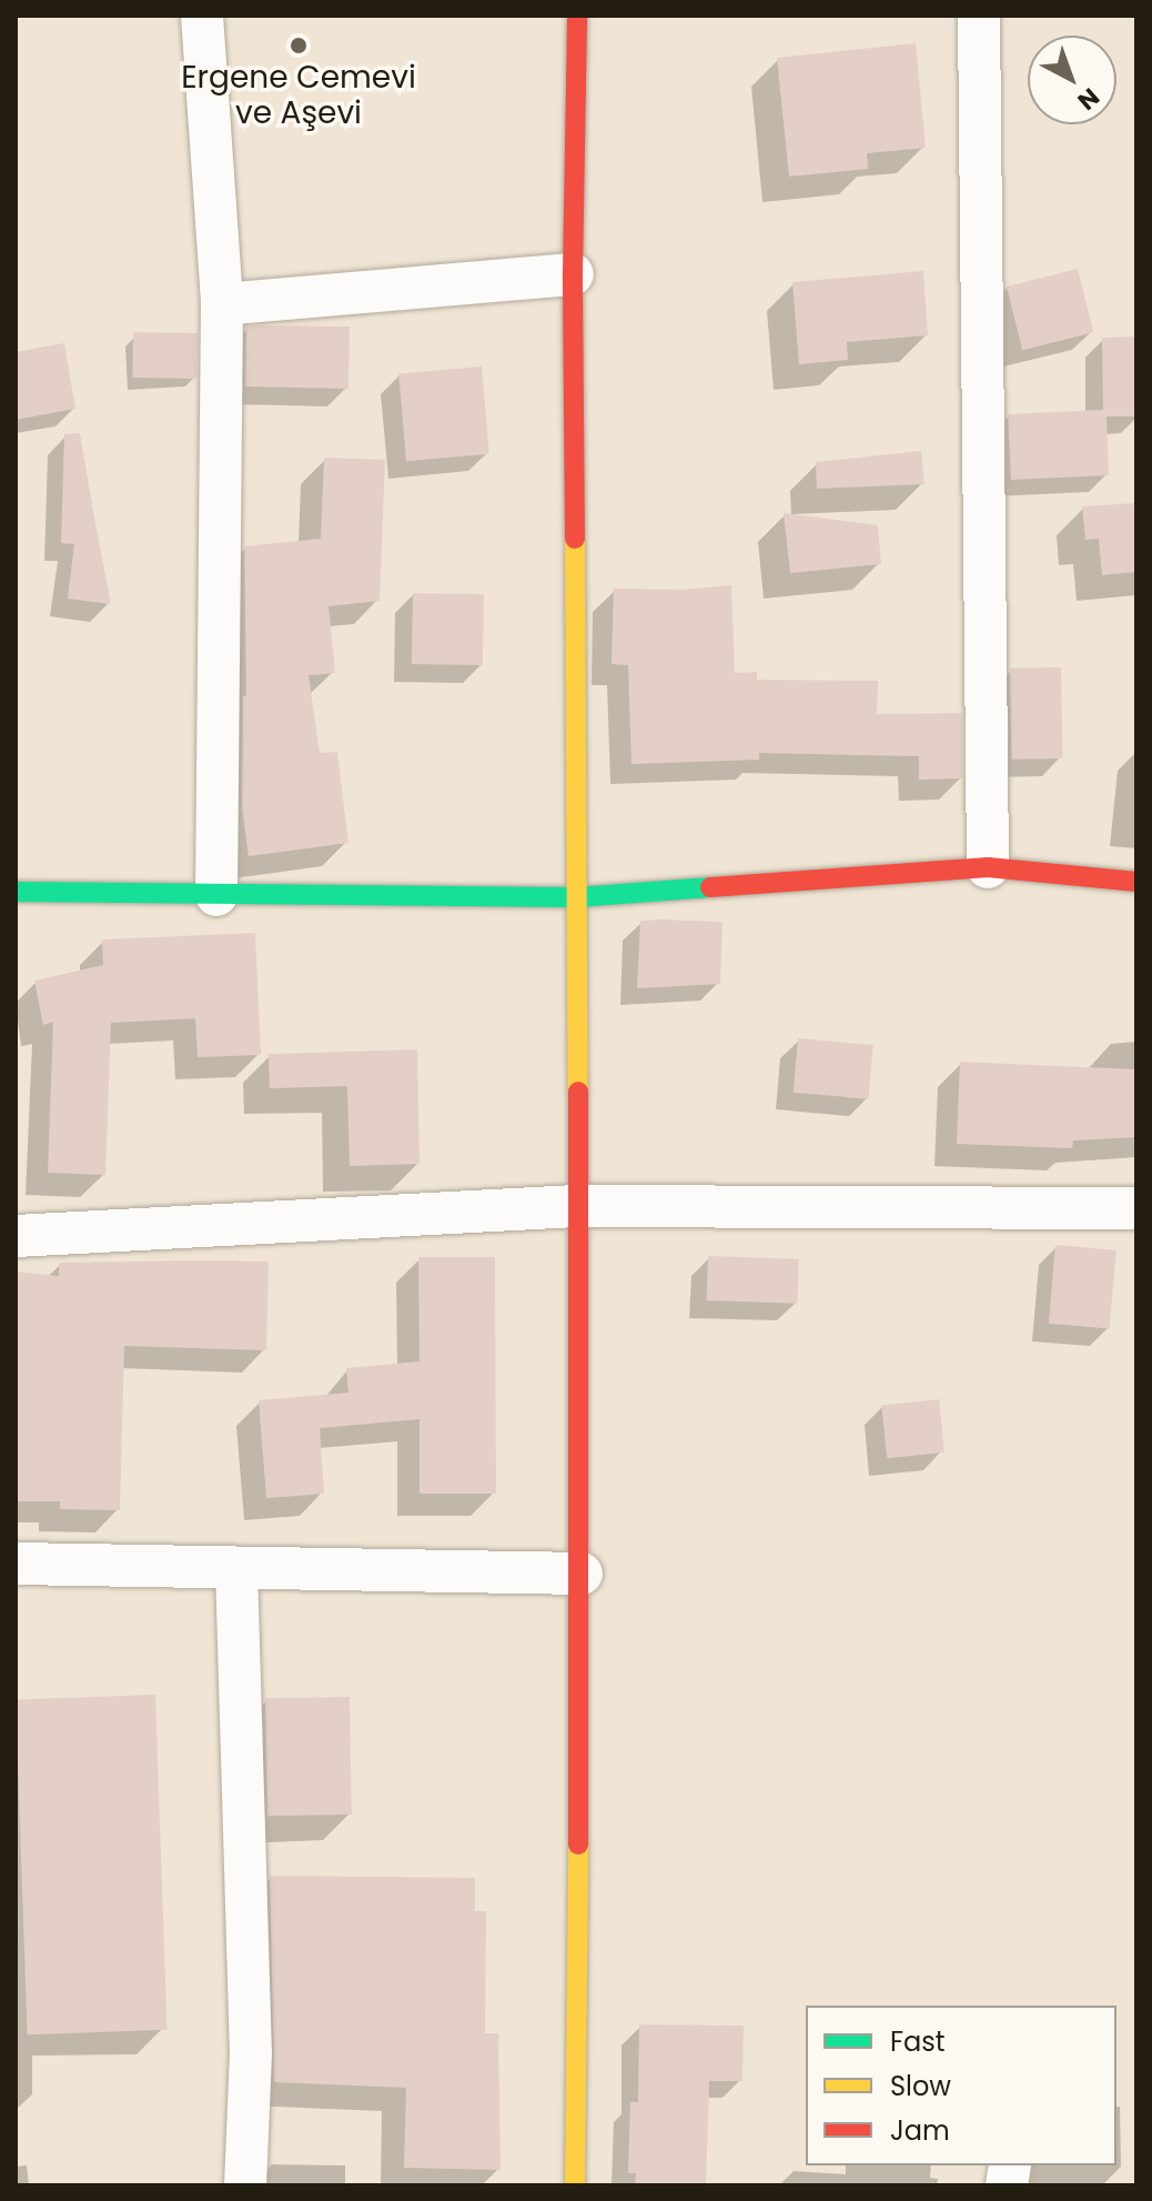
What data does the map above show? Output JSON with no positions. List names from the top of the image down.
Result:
{
  "places": ["Ergene Cemevi ve Aşevi"],
  "legend": ["Fast", "Slow", "Jam"],
  "north": "bottom right"
}
